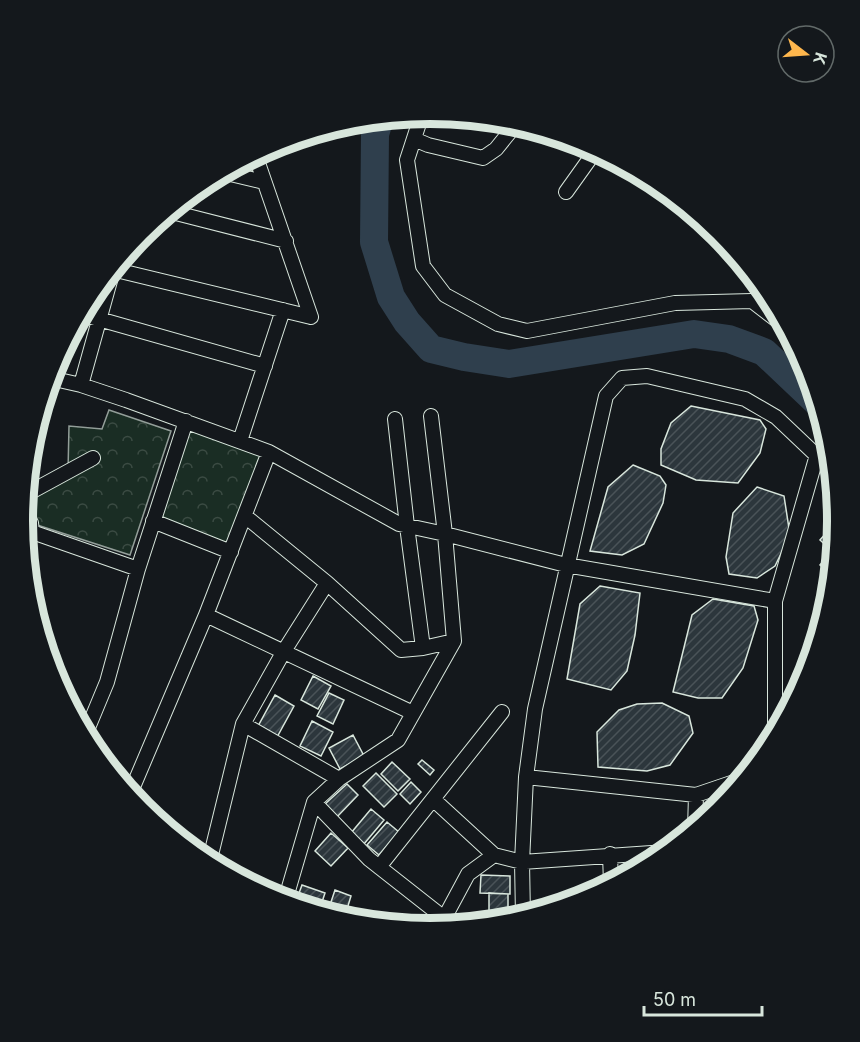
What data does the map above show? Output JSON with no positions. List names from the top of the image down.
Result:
{
  "scale_bar": "50 m",
  "north": "right"
}
